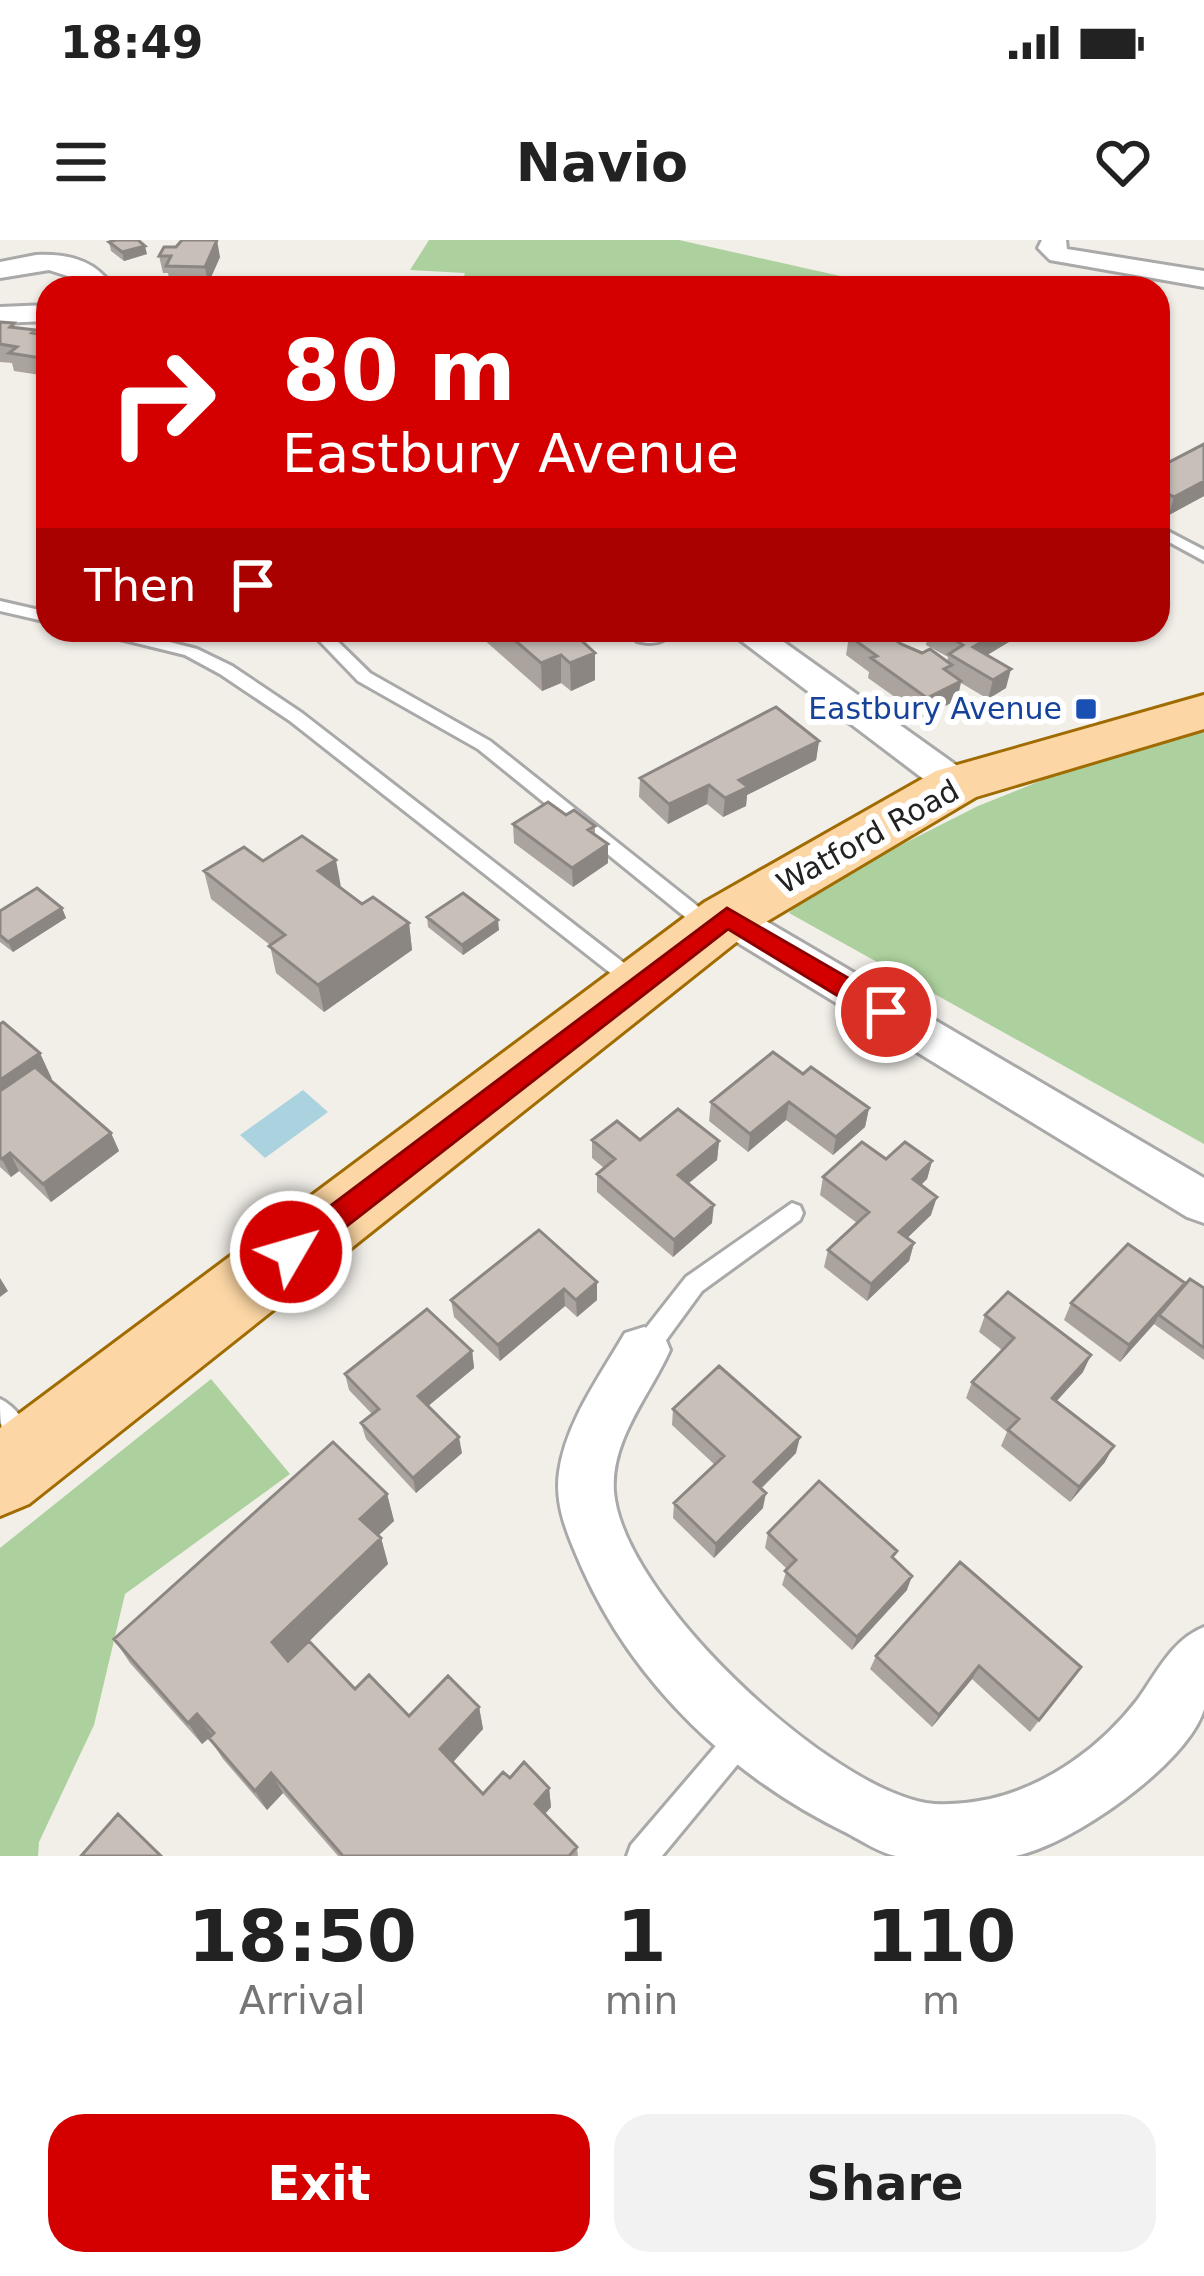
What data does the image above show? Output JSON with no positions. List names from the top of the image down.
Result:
{
  "streets": {
    "main road": ["Watford Road"]
  },
  "places": {
    "transit": ["Eastbury Avenue"]
  },
  "page": {
    "status": "18:49",
    "header": "Navio",
    "turn": ["80 m", "Eastbury Avenue"],
    "then": "Then",
    "eta": [
      "18:50",
      "Arrival",
      "1",
      "min",
      "110",
      "m"
    ],
    "buttons": ["Exit", "Share"]
  }
}
